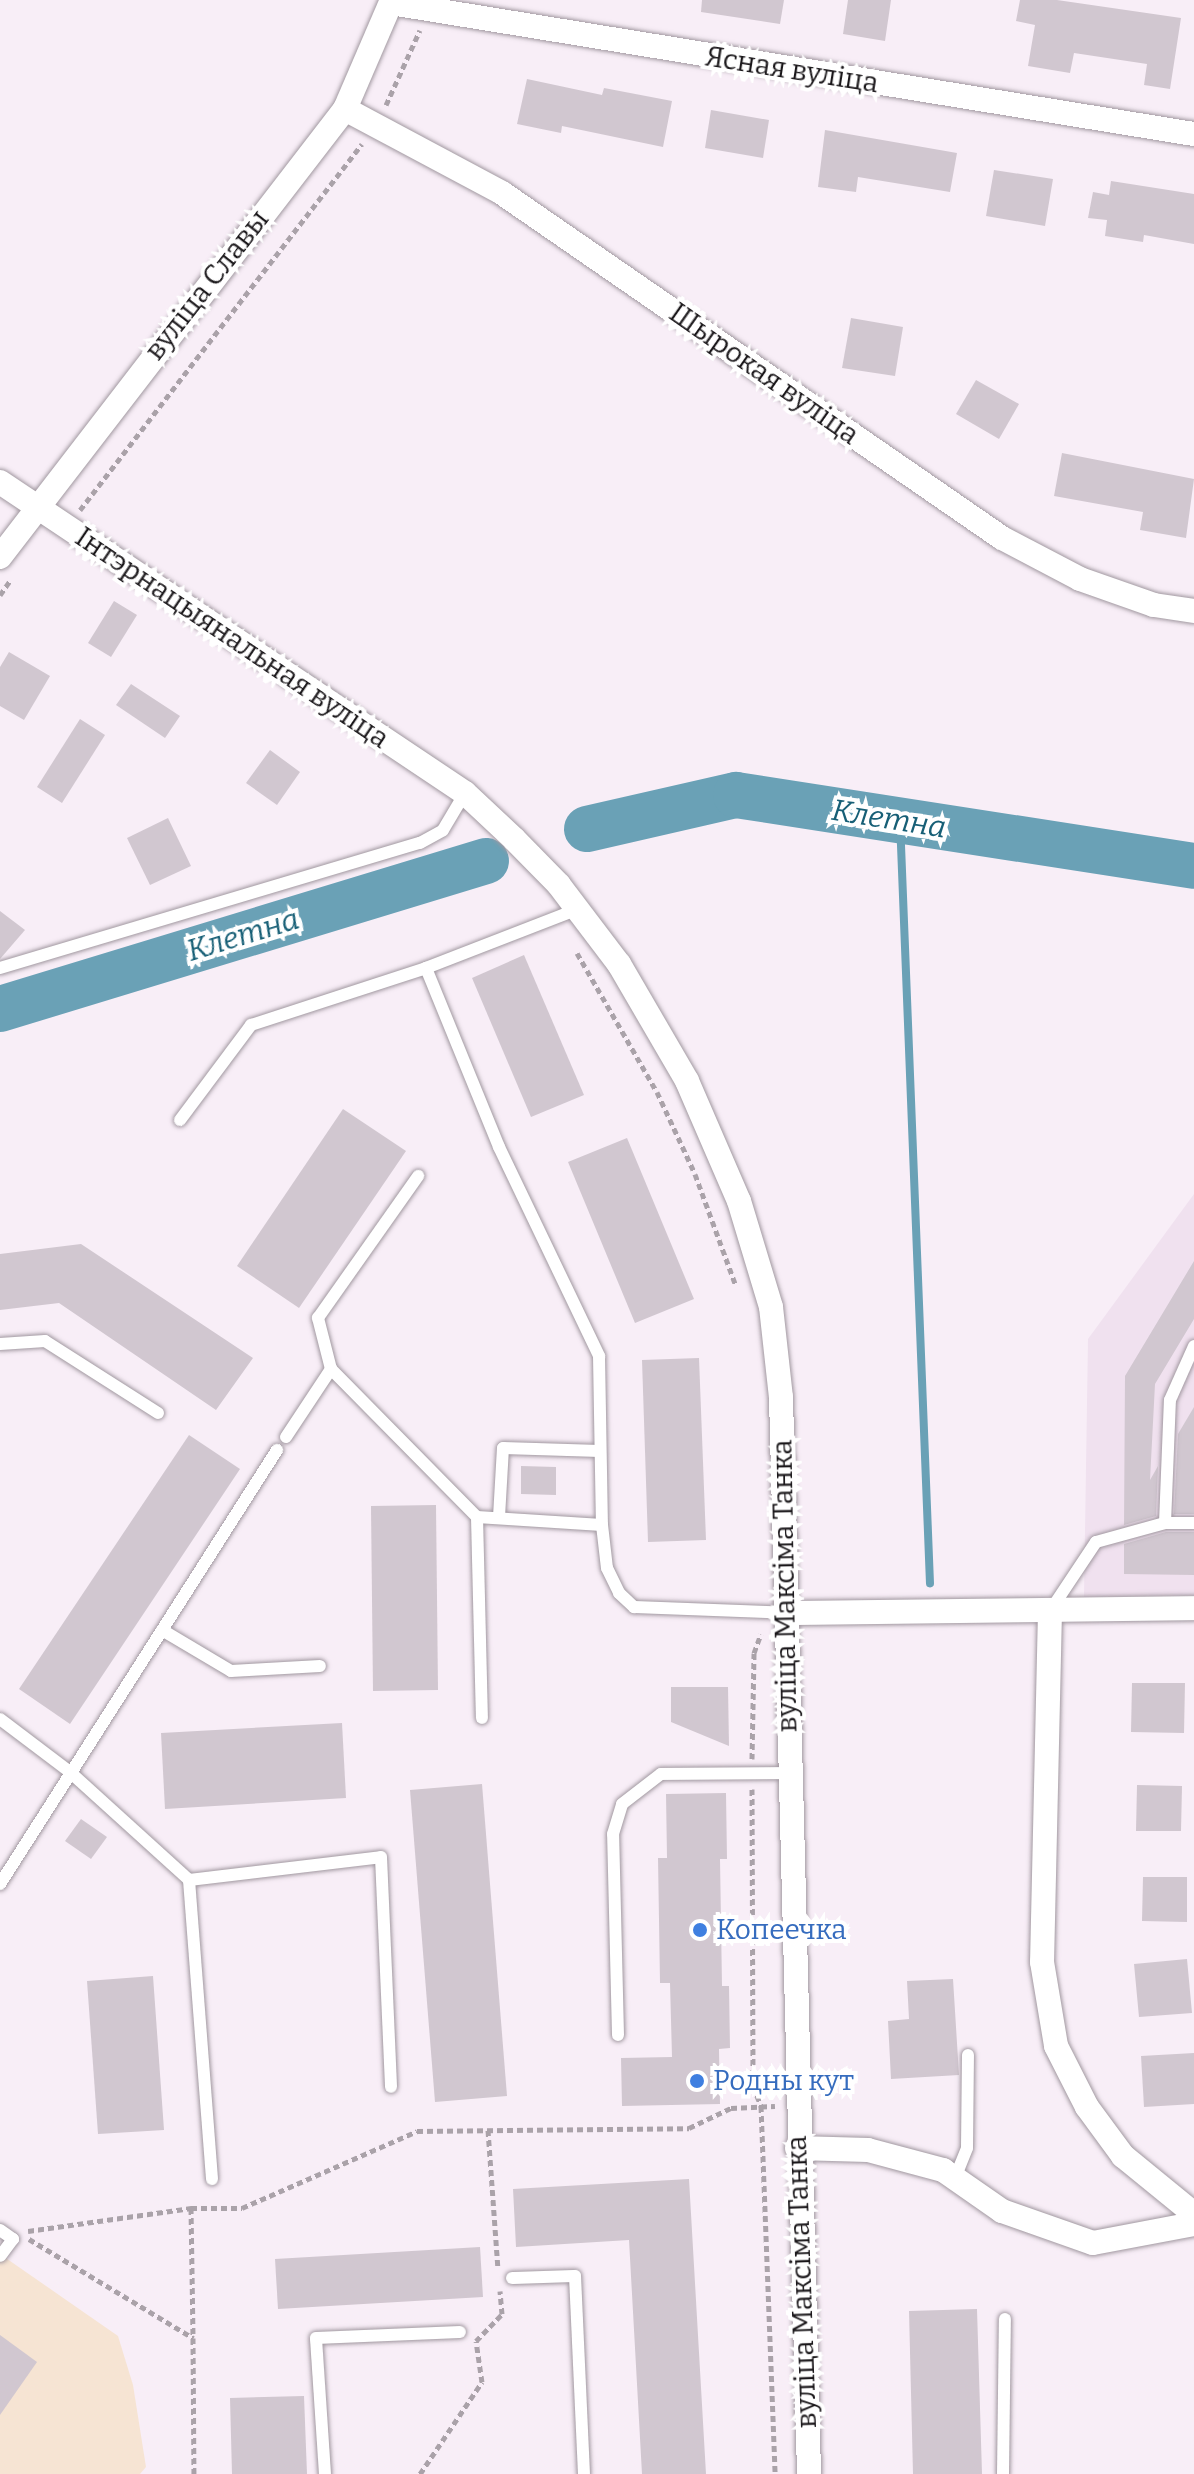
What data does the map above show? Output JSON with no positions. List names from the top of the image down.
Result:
{
  "streets": {
    "street": [
      "Ясная вуліца",
      "вуліца Славы",
      "Шырокая вуліца",
      "Інтэрнацыянальная вуліца",
      "вуліца Максіма Танка"
    ]
  },
  "crossings": [
    ["Ясная вуліца", "вуліца Славы"],
    ["вуліца Славы", "Шырокая вуліца"],
    ["вуліца Славы", "Інтэрнацыянальная вуліца"],
    ["Інтэрнацыянальная вуліца", "вуліца Максіма Танка"]
  ],
  "water": ["Клетна"],
  "places": ["Копеечка", "Родны кут"]
}
